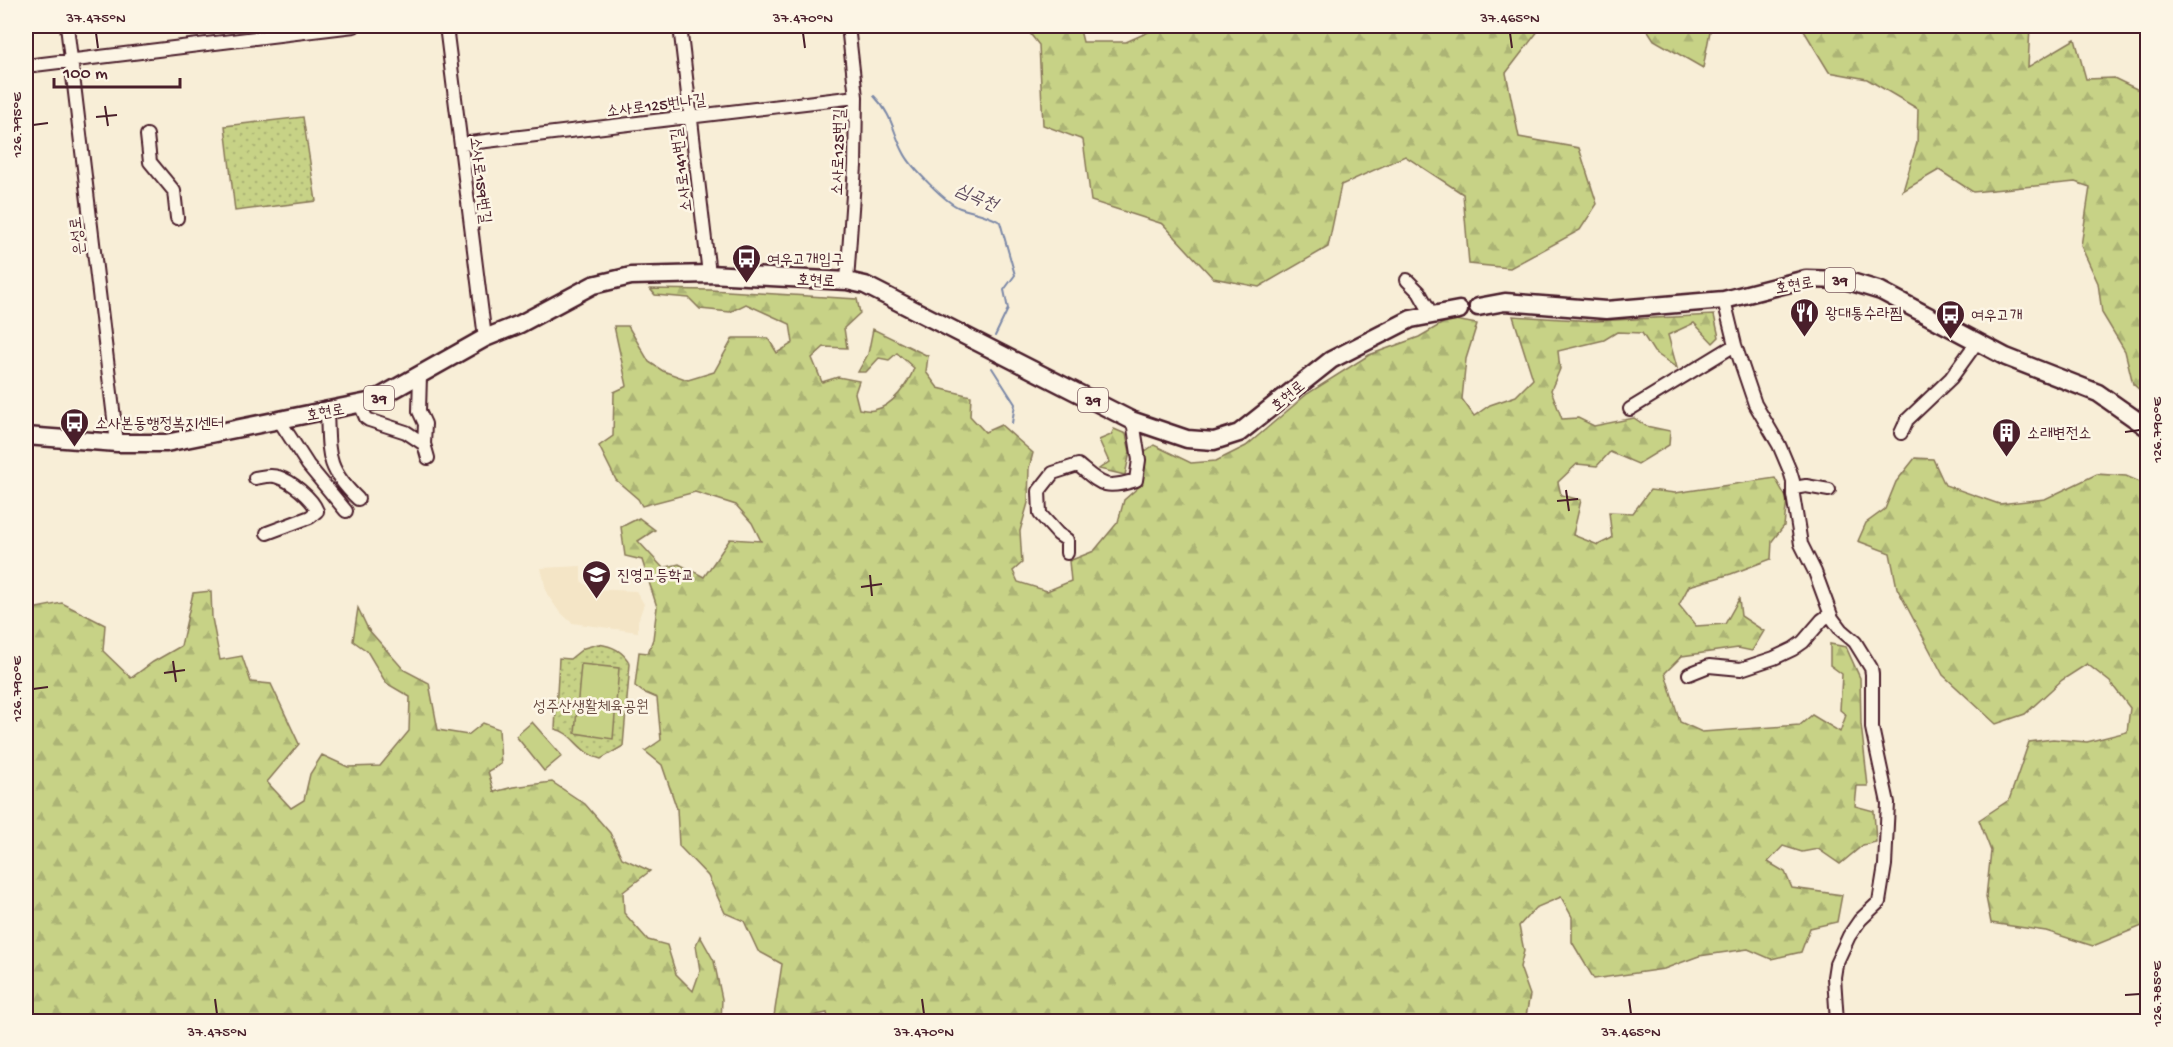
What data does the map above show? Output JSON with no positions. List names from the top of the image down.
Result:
{
  "streets": {
    "main road": ["호현로", "39"],
    "street": [
      "소사로125번나길",
      "소사로125번길",
      "소사로141번길",
      "소사로159번길",
      "은성로"
    ]
  },
  "crossings": [
    ["소사로125번나길", "소사로125번길"],
    ["소사로125번나길", "소사로141번길"],
    ["소사로125번나길", "소사로159번길"],
    ["소사로125번길", "호현로"],
    ["소사로141번길", "호현로"],
    ["소사로159번길", "호현로"],
    ["은성로", "호현로"]
  ],
  "water": ["심곡천"],
  "parks": ["성주산생활체육공원"],
  "places": {
    "bus stop": ["여우고개입구", "여우고개", "소사본동행정복지센터"],
    "restaurant": ["왕대통수라찜"],
    "building": ["소래변전소"],
    "school or university": ["진영고등학교"]
  },
  "scale_bar": "100 m",
  "coordinates": [
    "37.475°N",
    "37.470°N",
    "37.465°N",
    "126.795°E",
    "126.790°E",
    "126.785°E"
  ]
}
